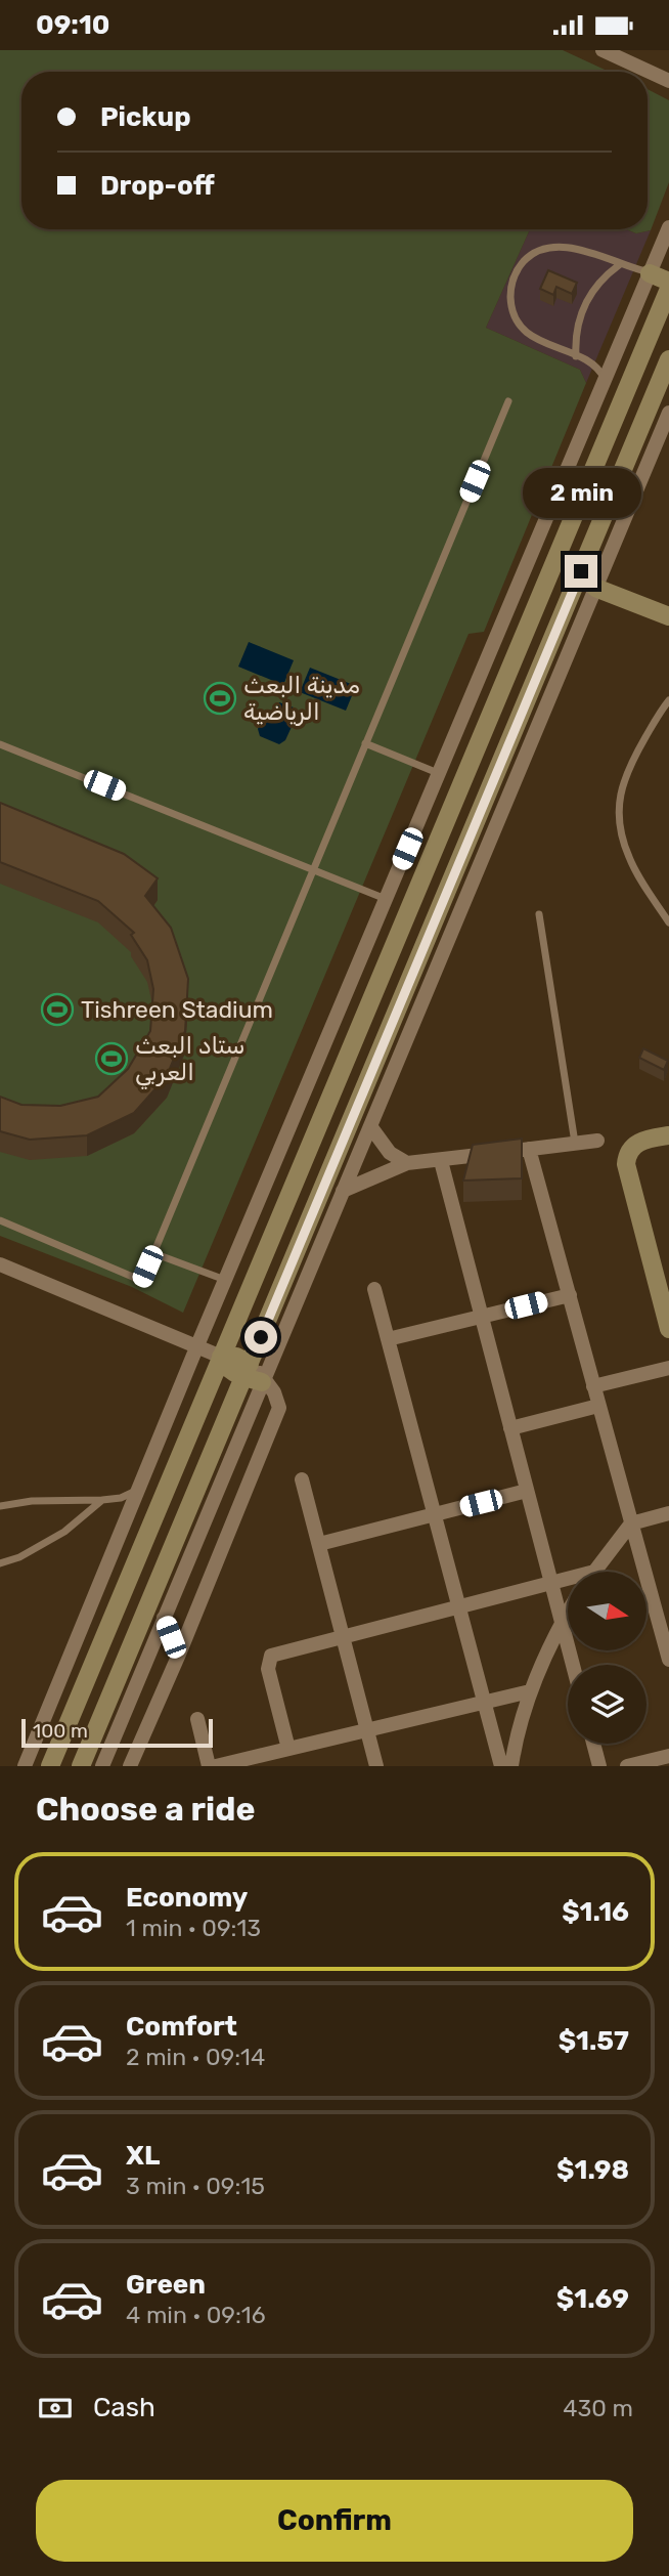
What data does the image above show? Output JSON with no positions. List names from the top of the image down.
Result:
{
  "places": {
    "sports": ["مدينة البعث الرياضية", "Tishreen Stadium", "ستاد البعث العربي"]
  },
  "scale_bar": "100 m",
  "north": "right",
  "page": {
    "status": "09:10",
    "banner": ["Pickup", "Drop-off"],
    "bubble": "2 min",
    "scale": "100 m",
    "heading": "Choose a ride",
    "list": [
      {
        "name": "Economy",
        "note": "1 min · 09:13",
        "value": "$1.16"
      },
      {
        "name": "Comfort",
        "note": "2 min · 09:14",
        "value": "$1.57"
      },
      {
        "name": "XL",
        "note": "3 min · 09:15",
        "value": "$1.98"
      },
      {
        "name": "Green",
        "note": "4 min · 09:16",
        "value": "$1.69"
      }
    ],
    "pay": ["Cash", "430 m"],
    "buttons": "Confirm"
  }
}
